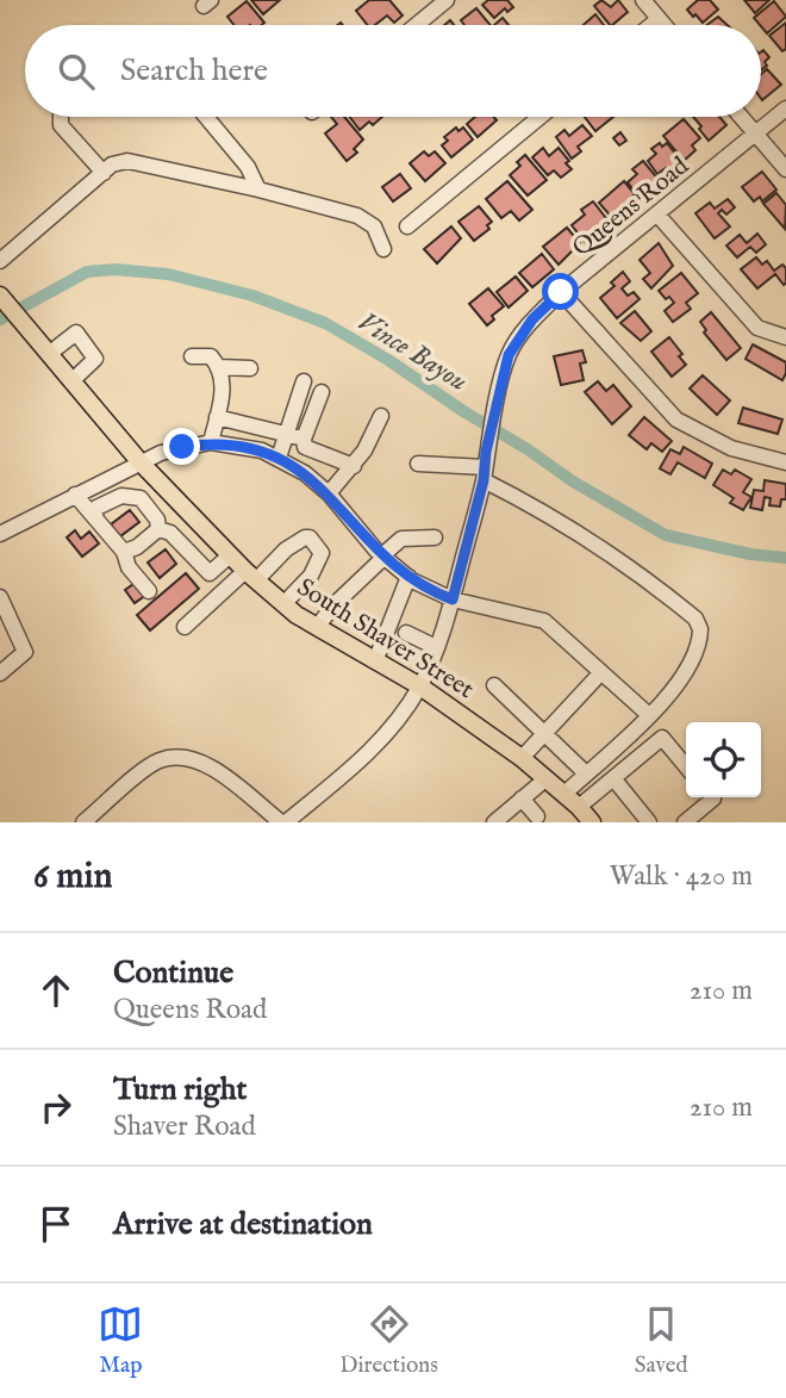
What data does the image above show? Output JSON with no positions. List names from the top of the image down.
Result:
{
  "streets": {
    "main road": ["South Shaver Street"],
    "street": ["Queens Road"]
  },
  "crossings": [
    ["Queens Road", "South Shaver Street"]
  ],
  "water": ["Vince Bayou"],
  "page": {
    "search": "Search here",
    "heading": ["6 min", "Walk · 420 m"],
    "list": [
      ["Continue", "Queens Road", "210 m"],
      ["Turn right", "Shaver Road", "210 m"],
      "Arrive at destination"
    ],
    "nav": ["Map", "Directions", "Saved"]
  }
}
